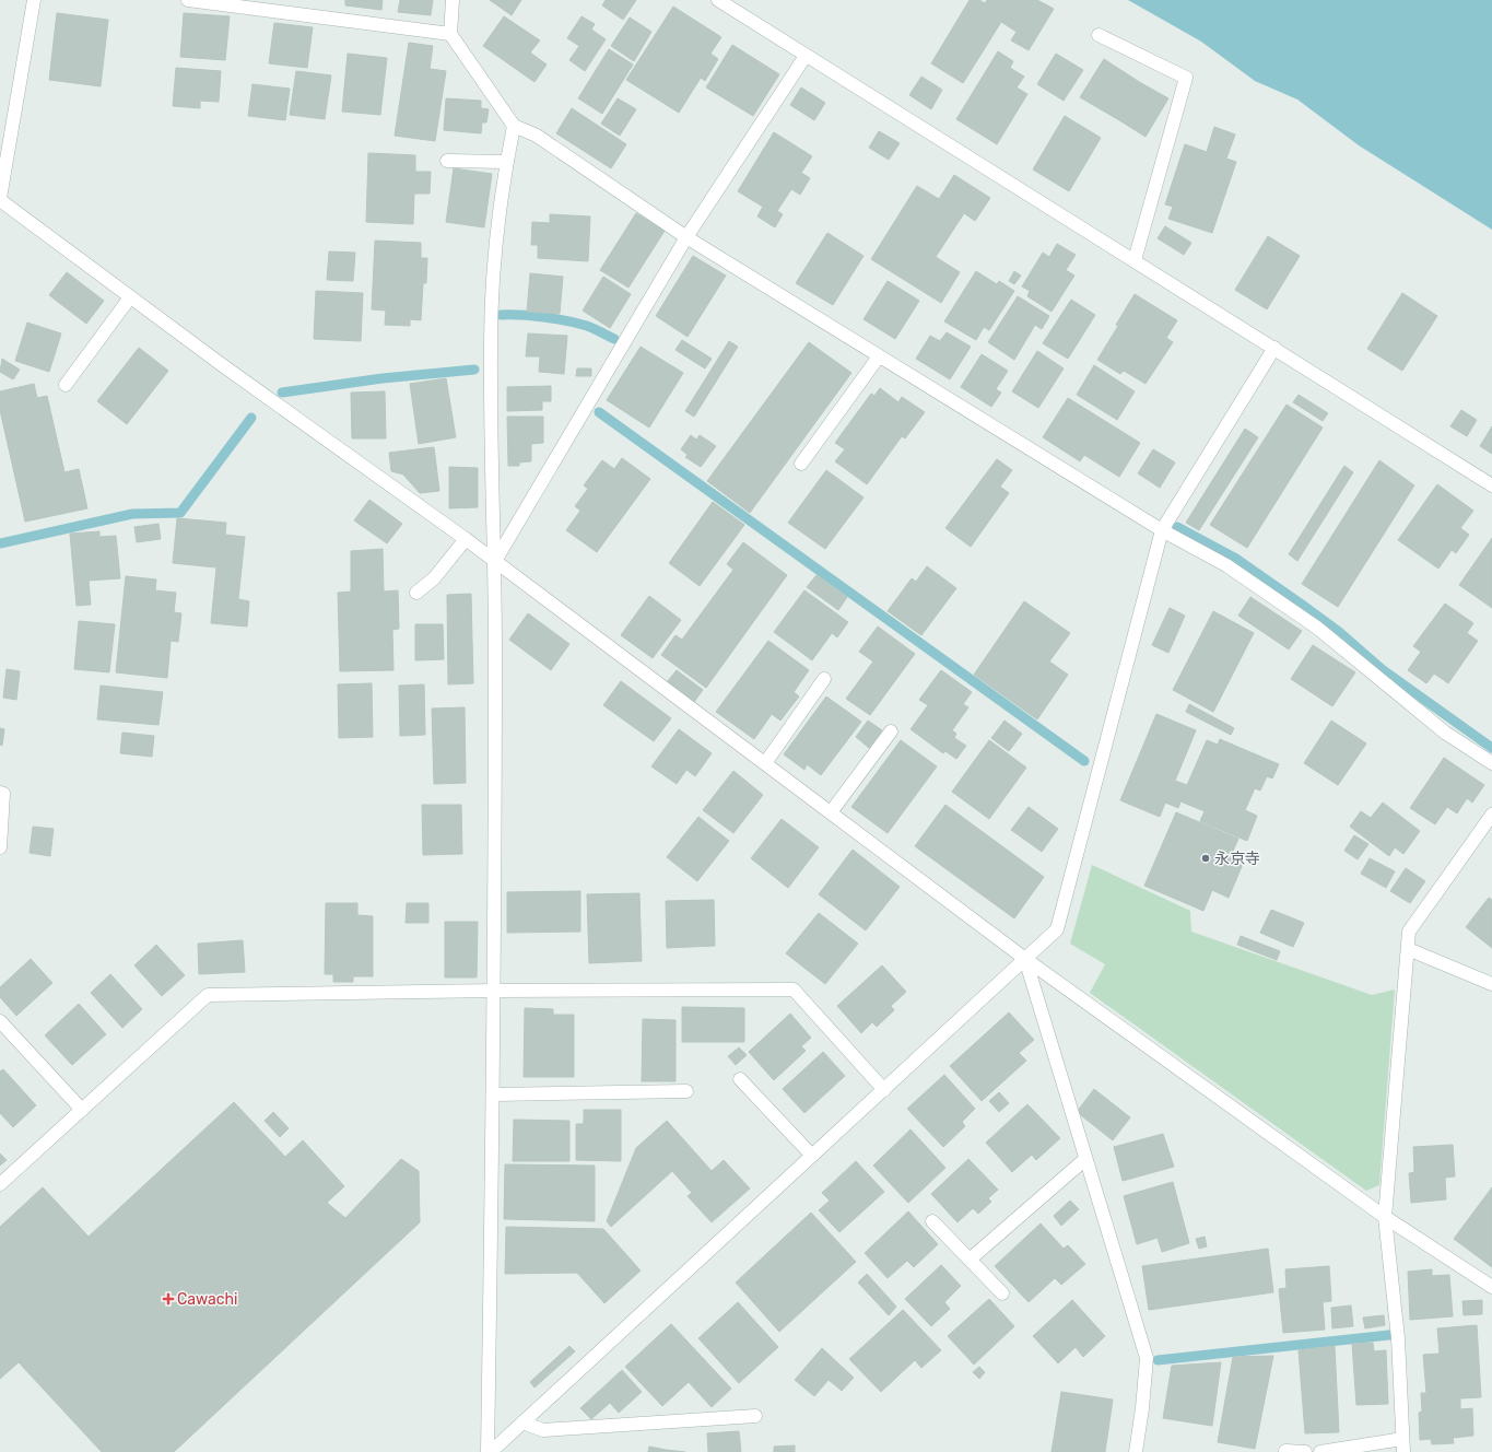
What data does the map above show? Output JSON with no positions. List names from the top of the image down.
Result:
{
  "places": {
    "other": ["永京寺"],
    "health": ["Cawachi"]
  }
}
